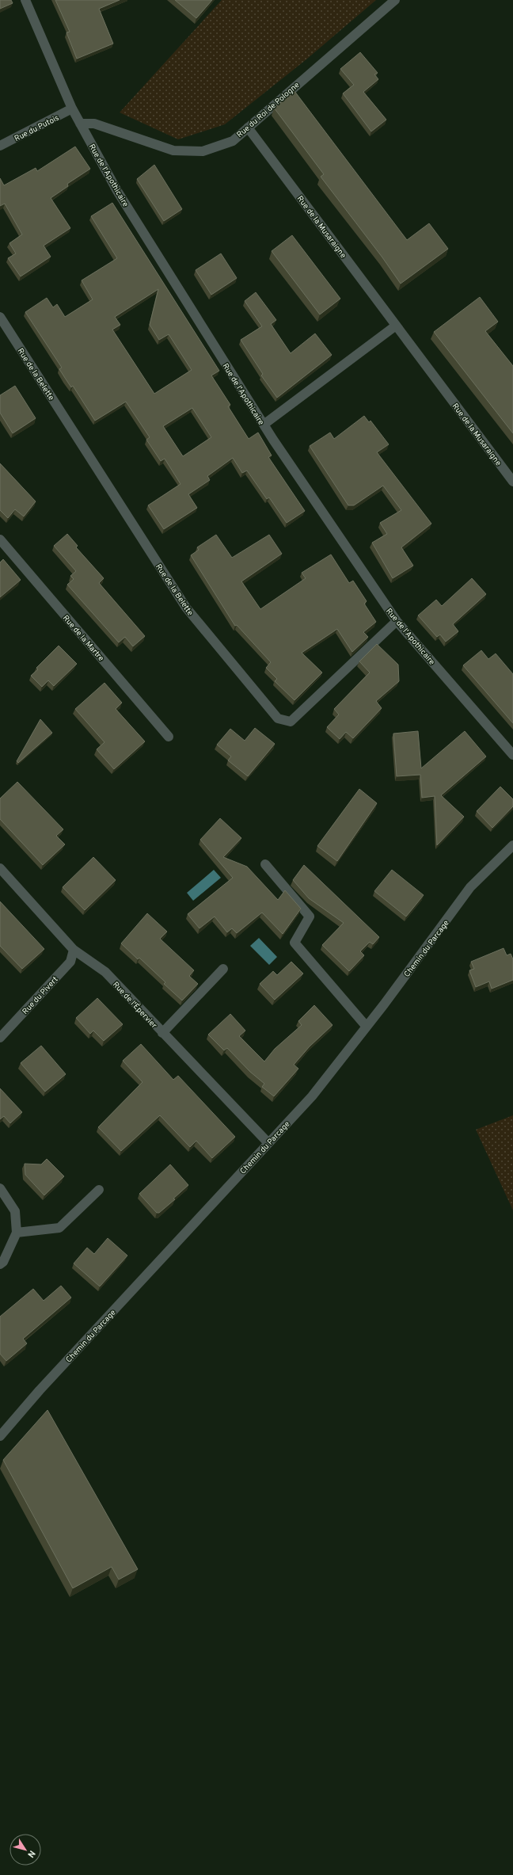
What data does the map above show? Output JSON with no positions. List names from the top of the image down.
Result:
{
  "streets": {
    "street": [
      "Rue du Roi de Pologne",
      "Rue du Putois",
      "Rue de l'Apothicaire",
      "Rue de la Musaraigne",
      "Rue de la Belette",
      "Rue de la Martre",
      "Chemin du Parcage",
      "Rue du Pivert",
      "Rue de l'Épervier"
    ]
  },
  "crossings": [
    ["Rue du Roi de Pologne", "Rue de l'Apothicaire"],
    ["Rue du Roi de Pologne", "Rue de la Musaraigne"],
    ["Rue du Putois", "Rue de l'Apothicaire"],
    ["Rue de l'Apothicaire", "Rue de la Belette"],
    ["Chemin du Parcage", "Rue de l'Épervier"],
    ["Rue du Pivert", "Rue de l'Épervier"]
  ],
  "north": "bottom right"
}
